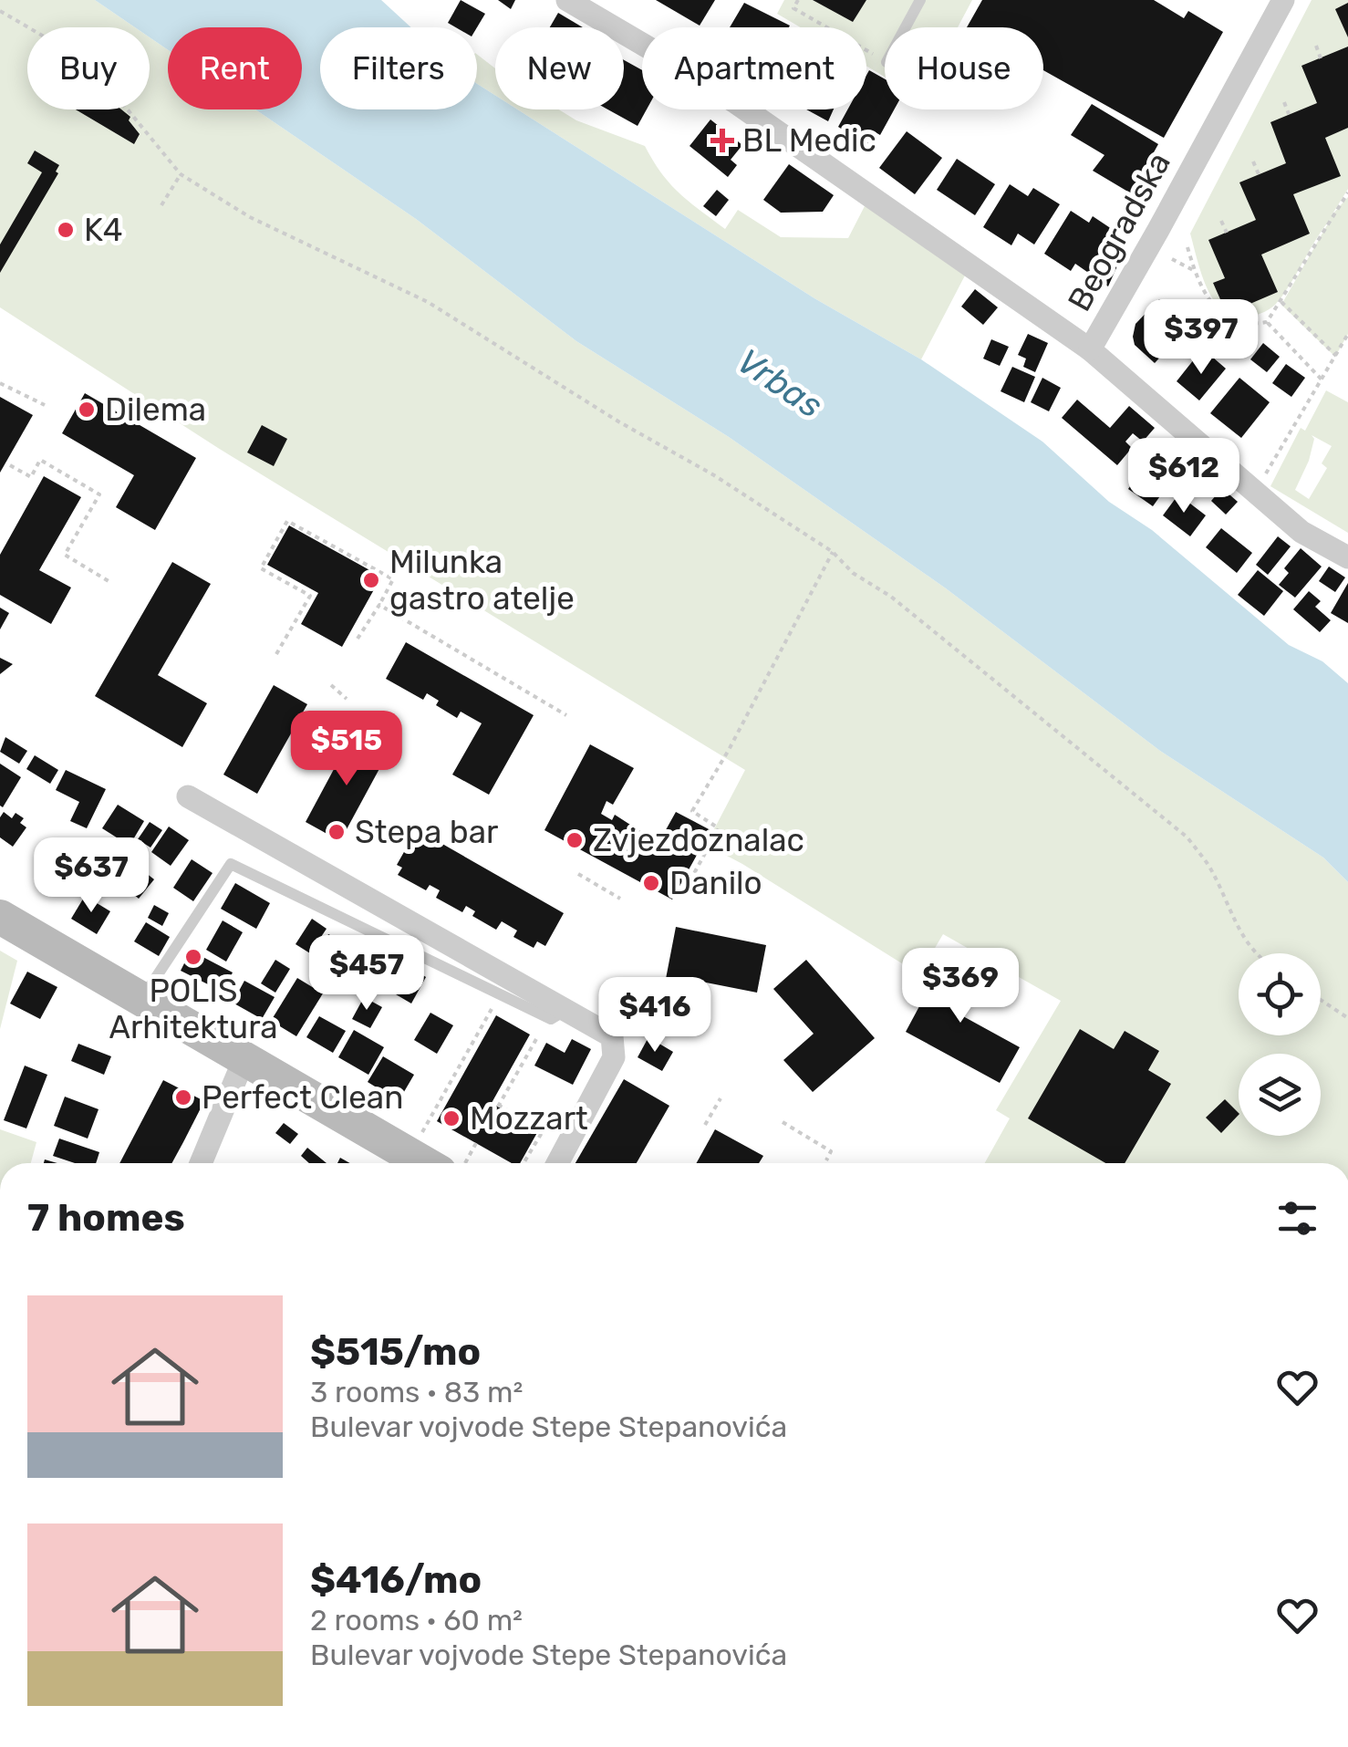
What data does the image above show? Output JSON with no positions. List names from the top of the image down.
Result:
{
  "streets": {
    "street": ["Beogradska"]
  },
  "water": ["Vrbas"],
  "places": {
    "health": ["BL Medic"],
    "other": [
      "K4",
      "Dilema",
      "Milunka gastro atelje",
      "Stepa bar",
      "Zvjezdoznalac",
      "Danilo",
      "POLIS Arhitektura",
      "Perfect Clean",
      "Mozzart"
    ]
  },
  "page": {
    "chip": [
      "Buy",
      "Rent",
      "Filters",
      "New",
      "Apartment",
      "House"
    ],
    "price": [
      "$397",
      "$612",
      "$515",
      "$637",
      "$457",
      "$369",
      "$416"
    ],
    "heading": "7 homes",
    "list": [
      {
        "name": "$515/mo",
        "note": "3 rooms · 83 m² · Bulevar vojvode Stepe Stepanovića"
      },
      {
        "name": "$416/mo",
        "note": "2 rooms · 60 m² · Bulevar vojvode Stepe Stepanovića"
      }
    ]
  }
}
